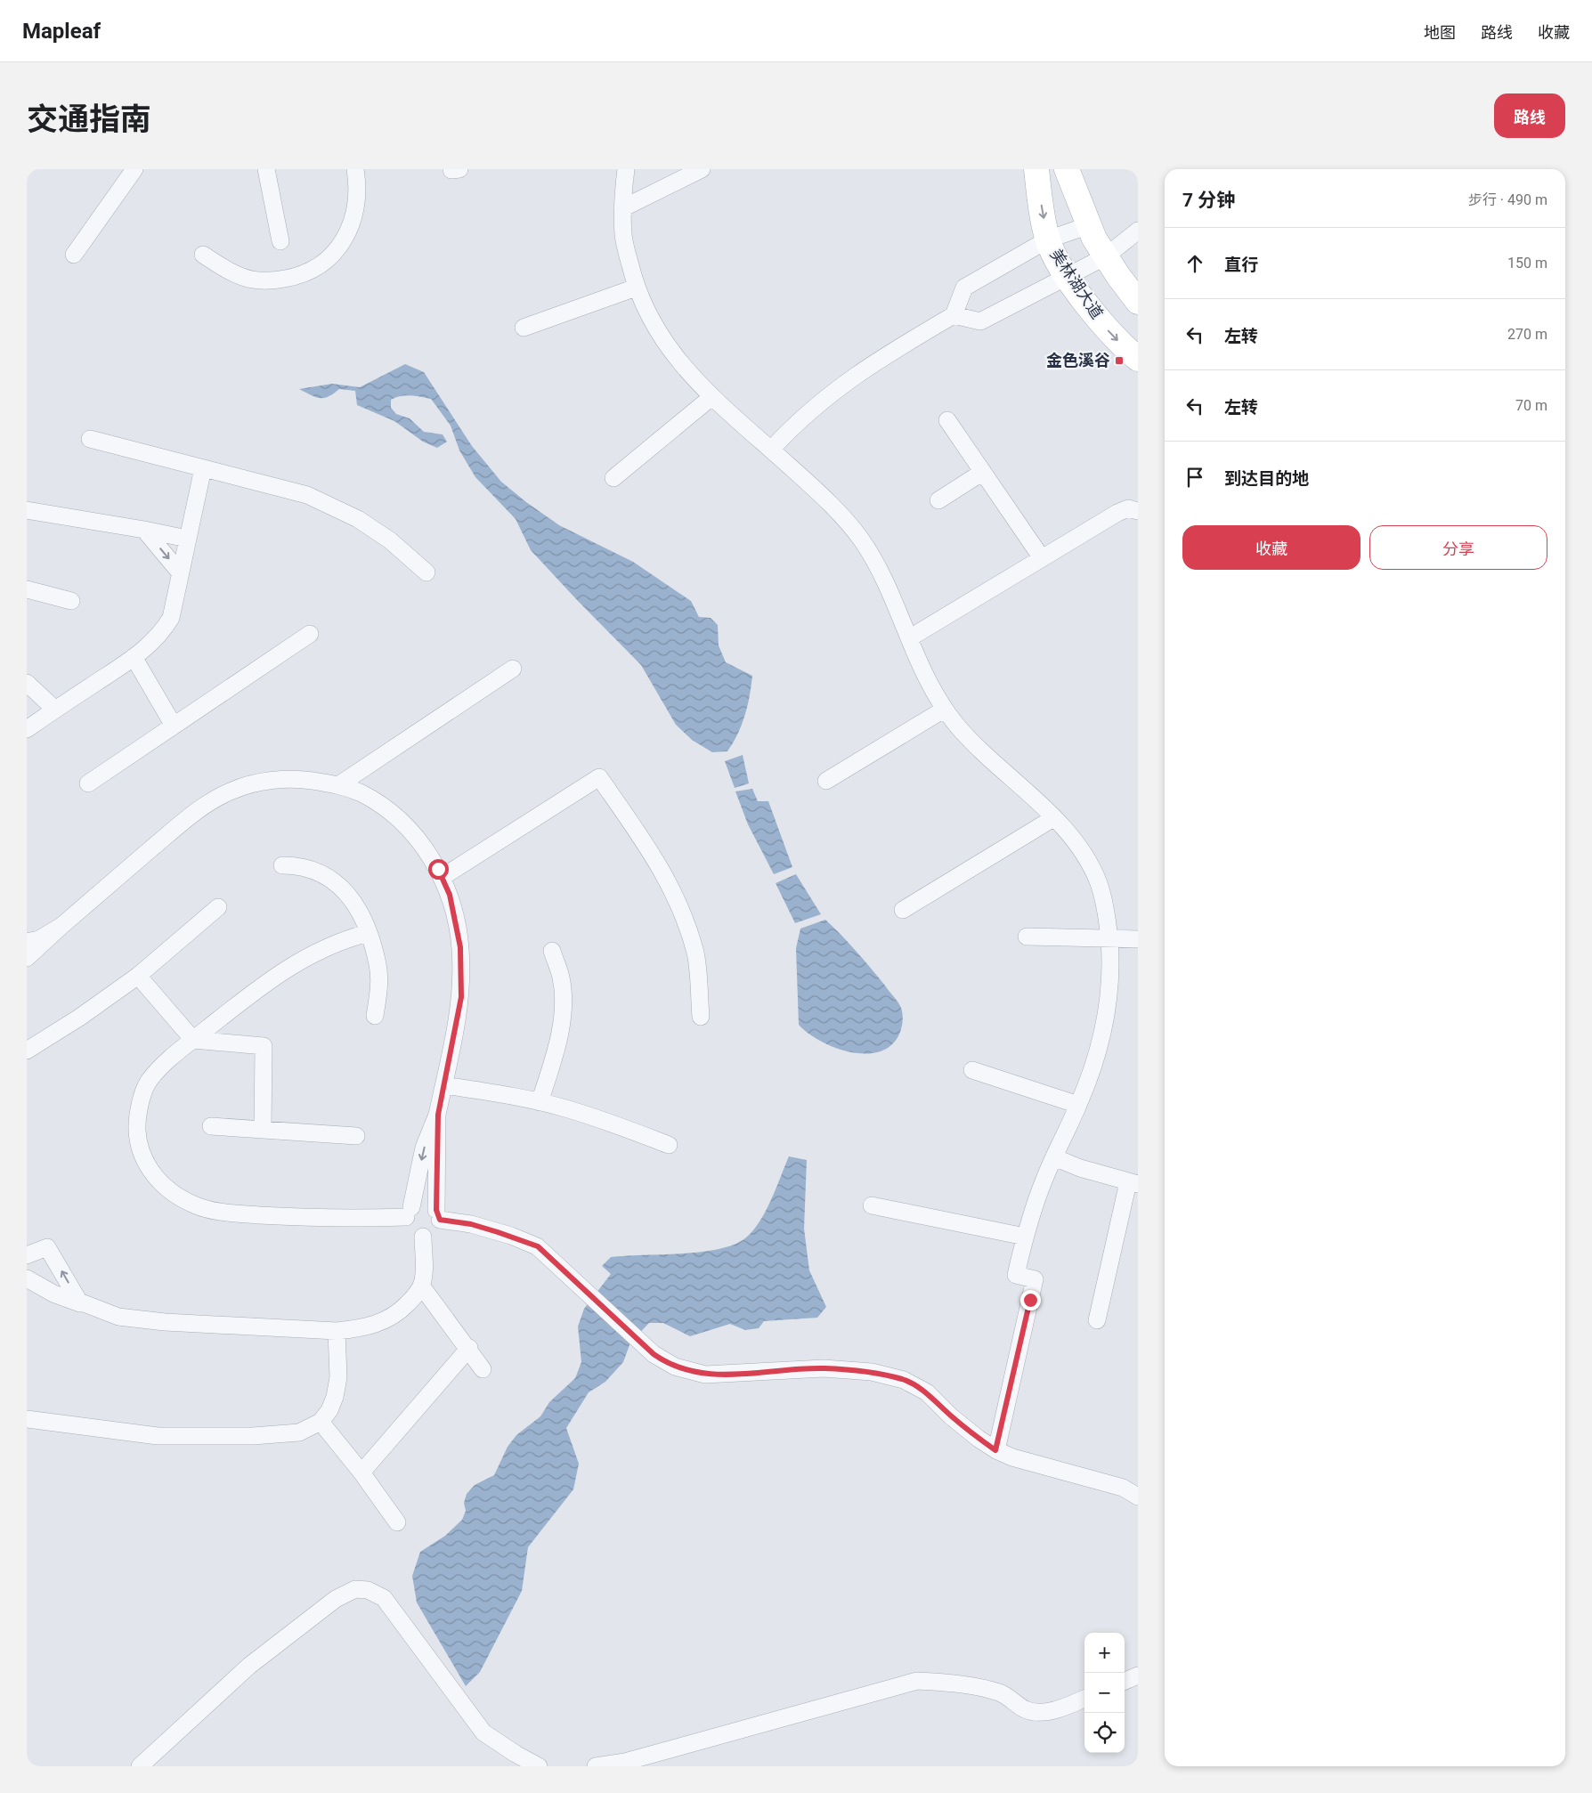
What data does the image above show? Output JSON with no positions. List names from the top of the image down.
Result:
{
  "streets": {
    "main road": ["美林湖大道"]
  },
  "places": {
    "transit": ["金色溪谷"]
  },
  "page": {
    "header": "Mapleaf",
    "nav": ["地图", "路线", "收藏"],
    "title": "交通指南",
    "buttons": [
      "路线",
      ["收藏", "分享"]
    ],
    "heading": ["7 分钟", "步行 · 490 m"],
    "list": [
      ["直行", "150 m"],
      ["左转", "270 m"],
      ["左转", "70 m"],
      "到达目的地"
    ],
    "map_buttons": ["+", "−"]
  }
}
